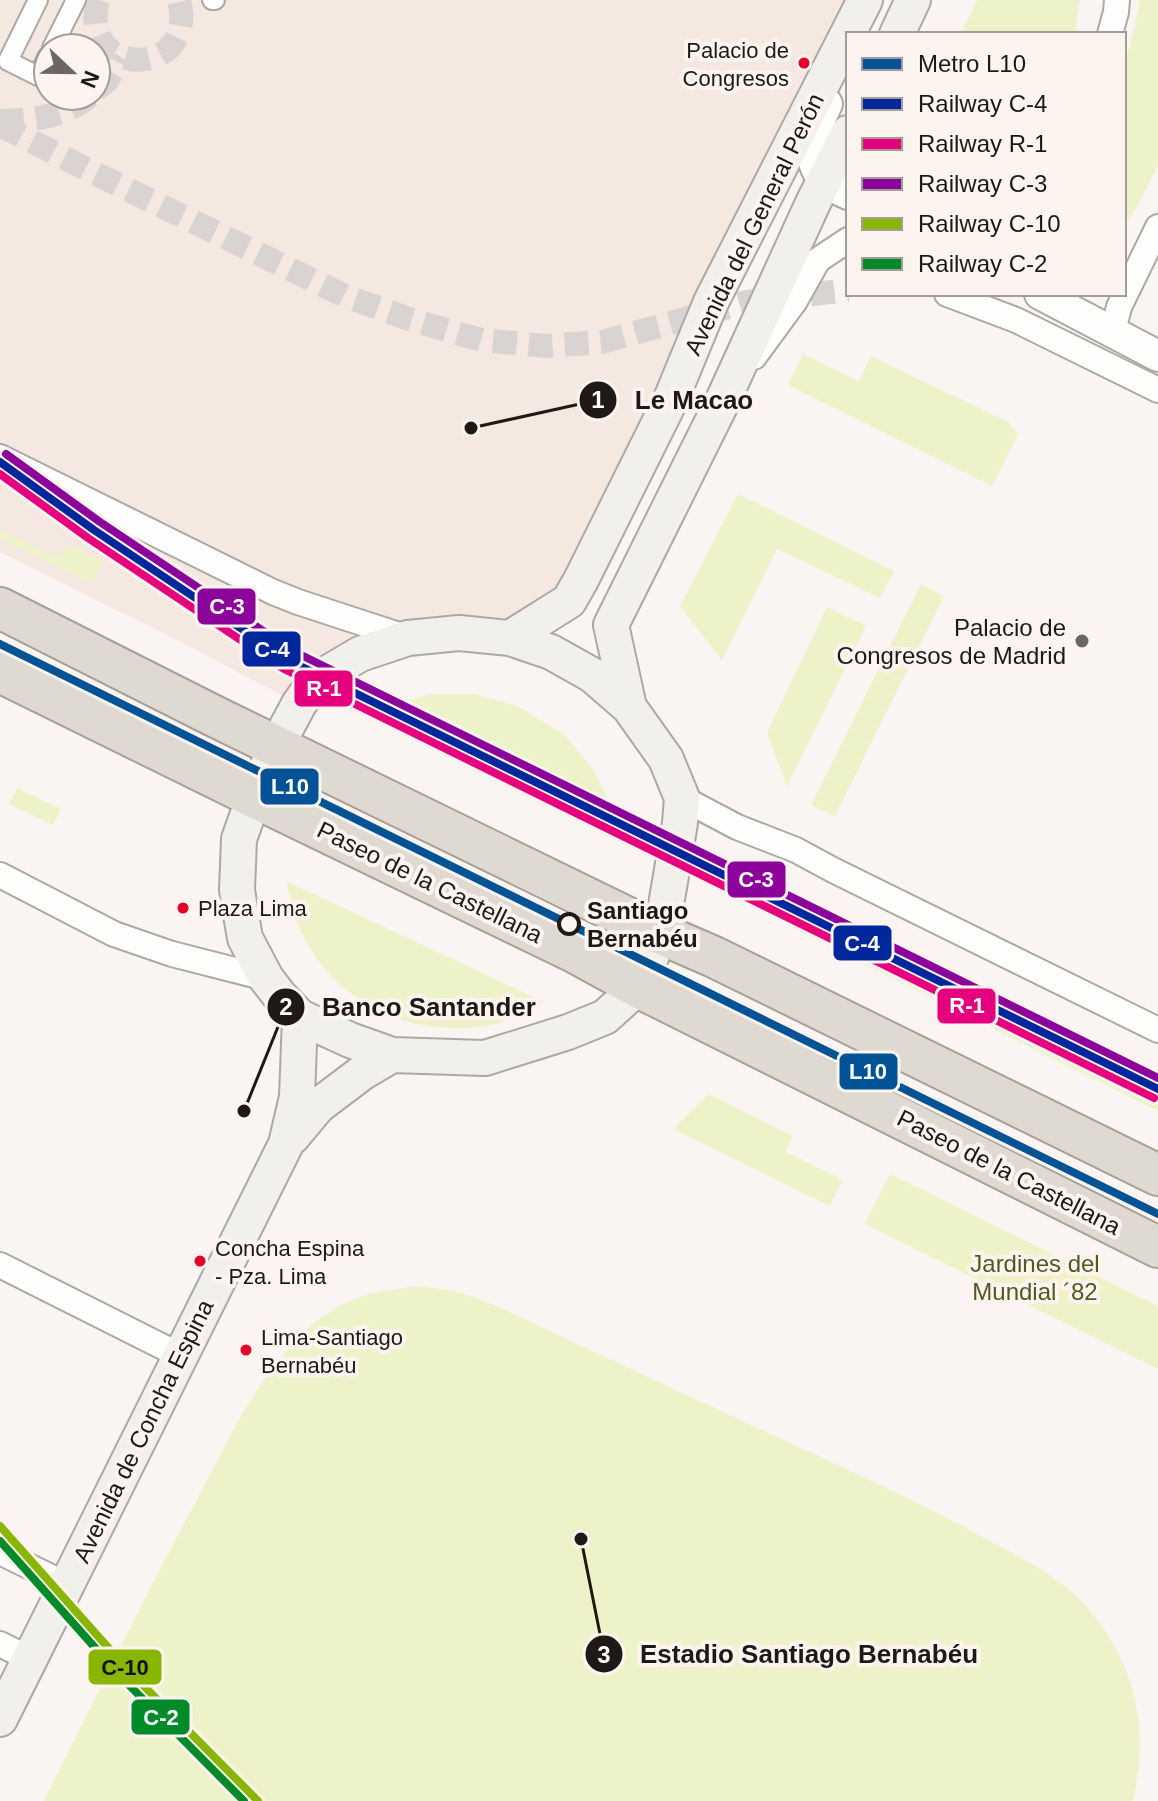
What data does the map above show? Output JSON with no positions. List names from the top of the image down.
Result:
{
  "streets": {
    "highway": ["Paseo de la Castellana"],
    "main road": ["Avenida del General Perón", "Avenida de Concha Espina"]
  },
  "parks": ["Jardines del Mundial ´82"],
  "places": [
    "Palacio de Congresos",
    "Le Macao",
    "Palacio de Congresos de Madrid",
    "Plaza Lima",
    "Santiago Bernabéu",
    "Banco Santander",
    "Concha Espina - Pza. Lima",
    "Lima-Santiago Bernabéu",
    "Estadio Santiago Bernabéu"
  ],
  "lines": [
    "rail line C-3",
    "rail line C-4",
    "rail line R-1",
    "metro line L10",
    "rail line C-10",
    "rail line C-2"
  ],
  "legend": [
    "Metro L10",
    "Railway C-4",
    "Railway R-1",
    "Railway C-3",
    "Railway C-10",
    "Railway C-2"
  ],
  "north": "right"
}
